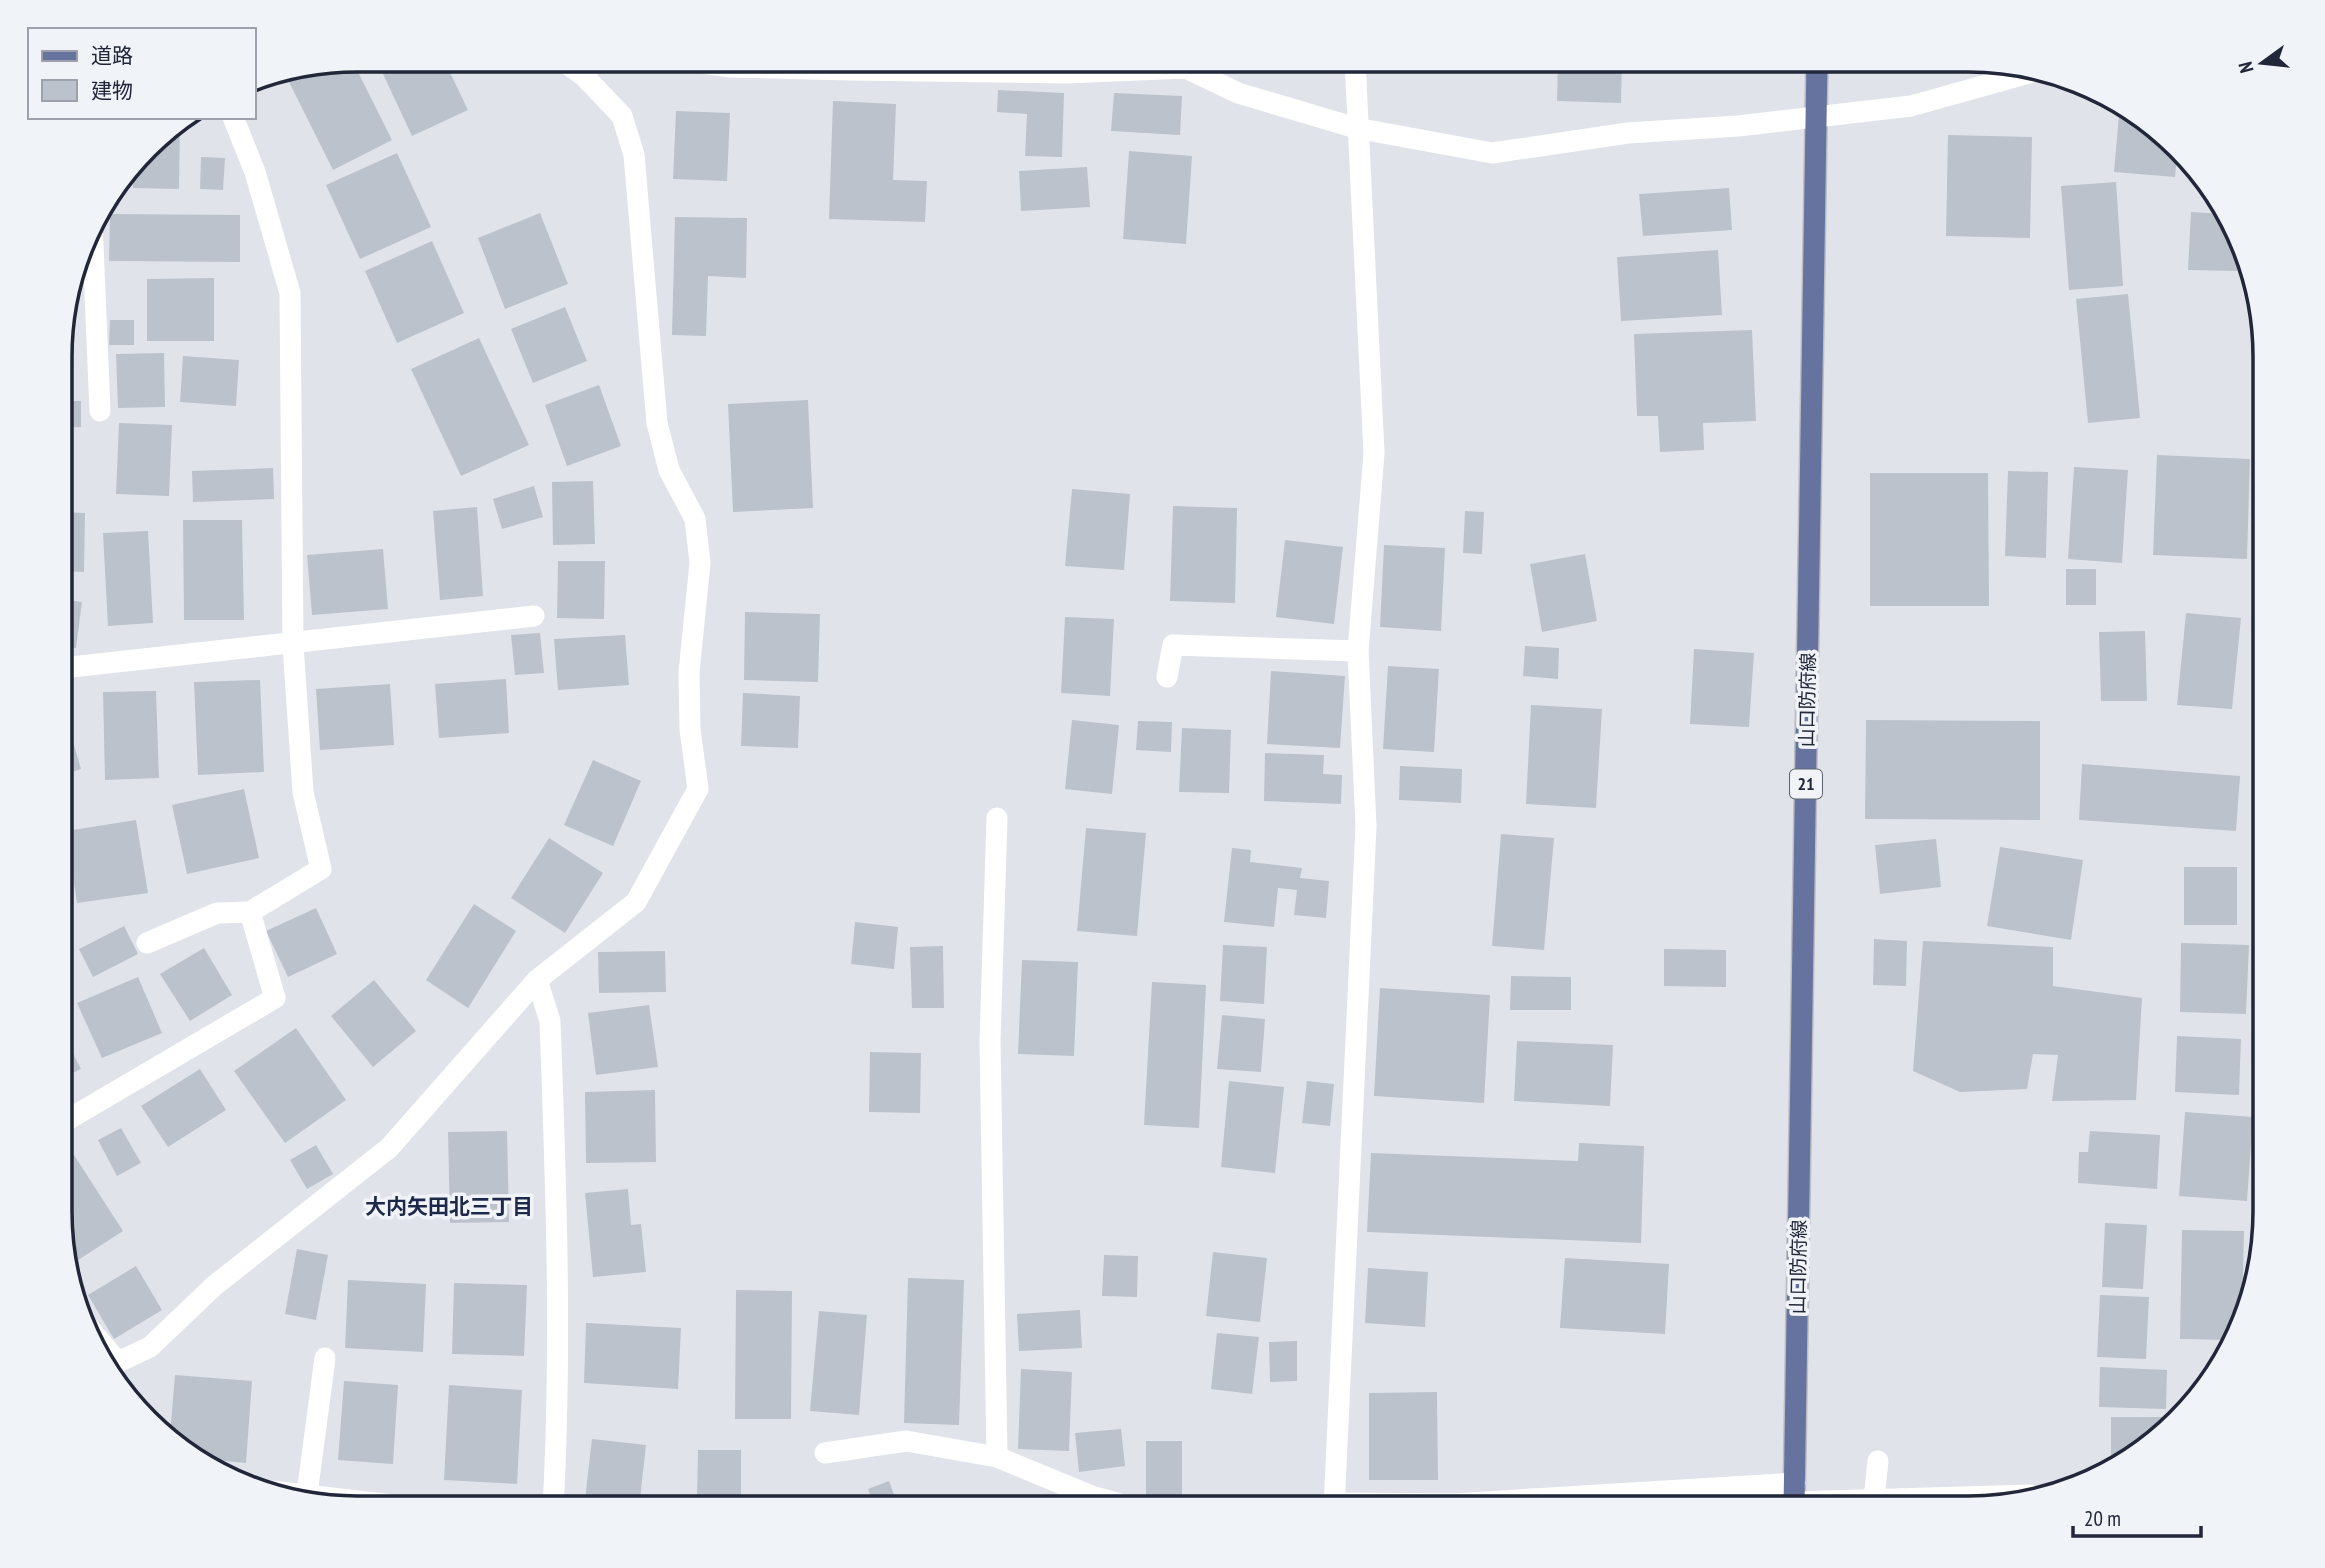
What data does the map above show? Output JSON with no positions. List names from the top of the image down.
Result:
{
  "streets": {
    "main road": ["山口防府線", "21"]
  },
  "districts": ["大内矢田北三丁目"],
  "legend": ["道路", "建物"],
  "scale_bar": "20 m",
  "north": "left"
}
